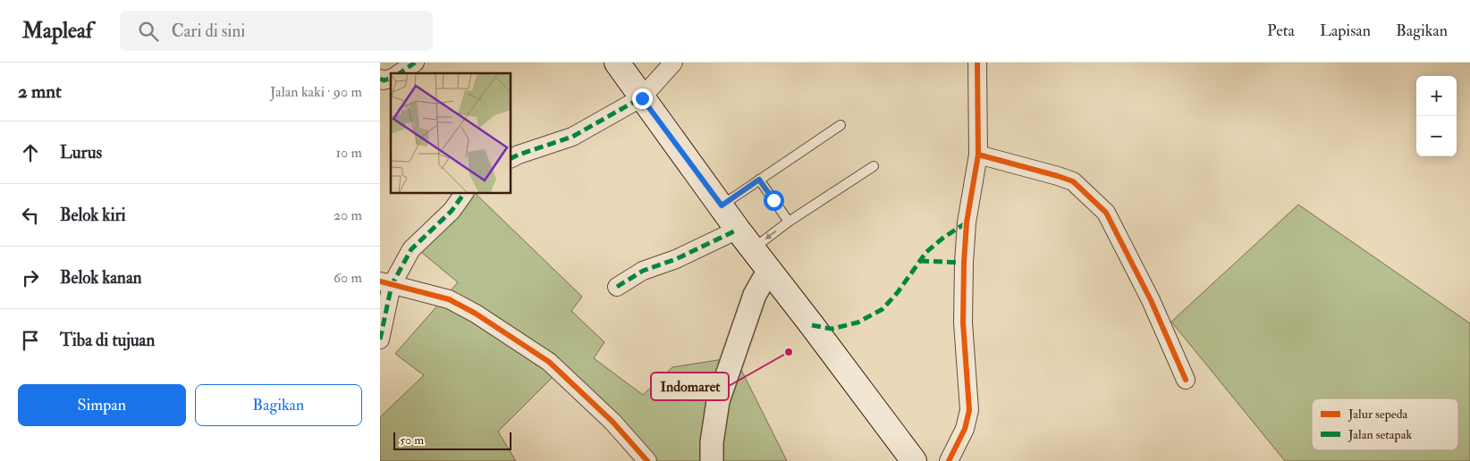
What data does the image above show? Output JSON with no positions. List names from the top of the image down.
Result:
{
  "places": ["Indomaret"],
  "legend": ["Jalur sepeda", "Jalan setapak"],
  "scale_bar": "50 m",
  "page": {
    "header": "Mapleaf",
    "search": "Cari di sini",
    "nav": ["Peta", "Lapisan", "Bagikan"],
    "heading": ["2 mnt", "Jalan kaki · 90 m"],
    "map_buttons": ["+", "−"],
    "list": [
      ["Lurus", "10 m"],
      ["Belok kiri", "20 m"],
      ["Belok kanan", "60 m"],
      "Tiba di tujuan"
    ],
    "buttons": ["Simpan", "Bagikan"],
    "scale": "50 m"
  }
}
